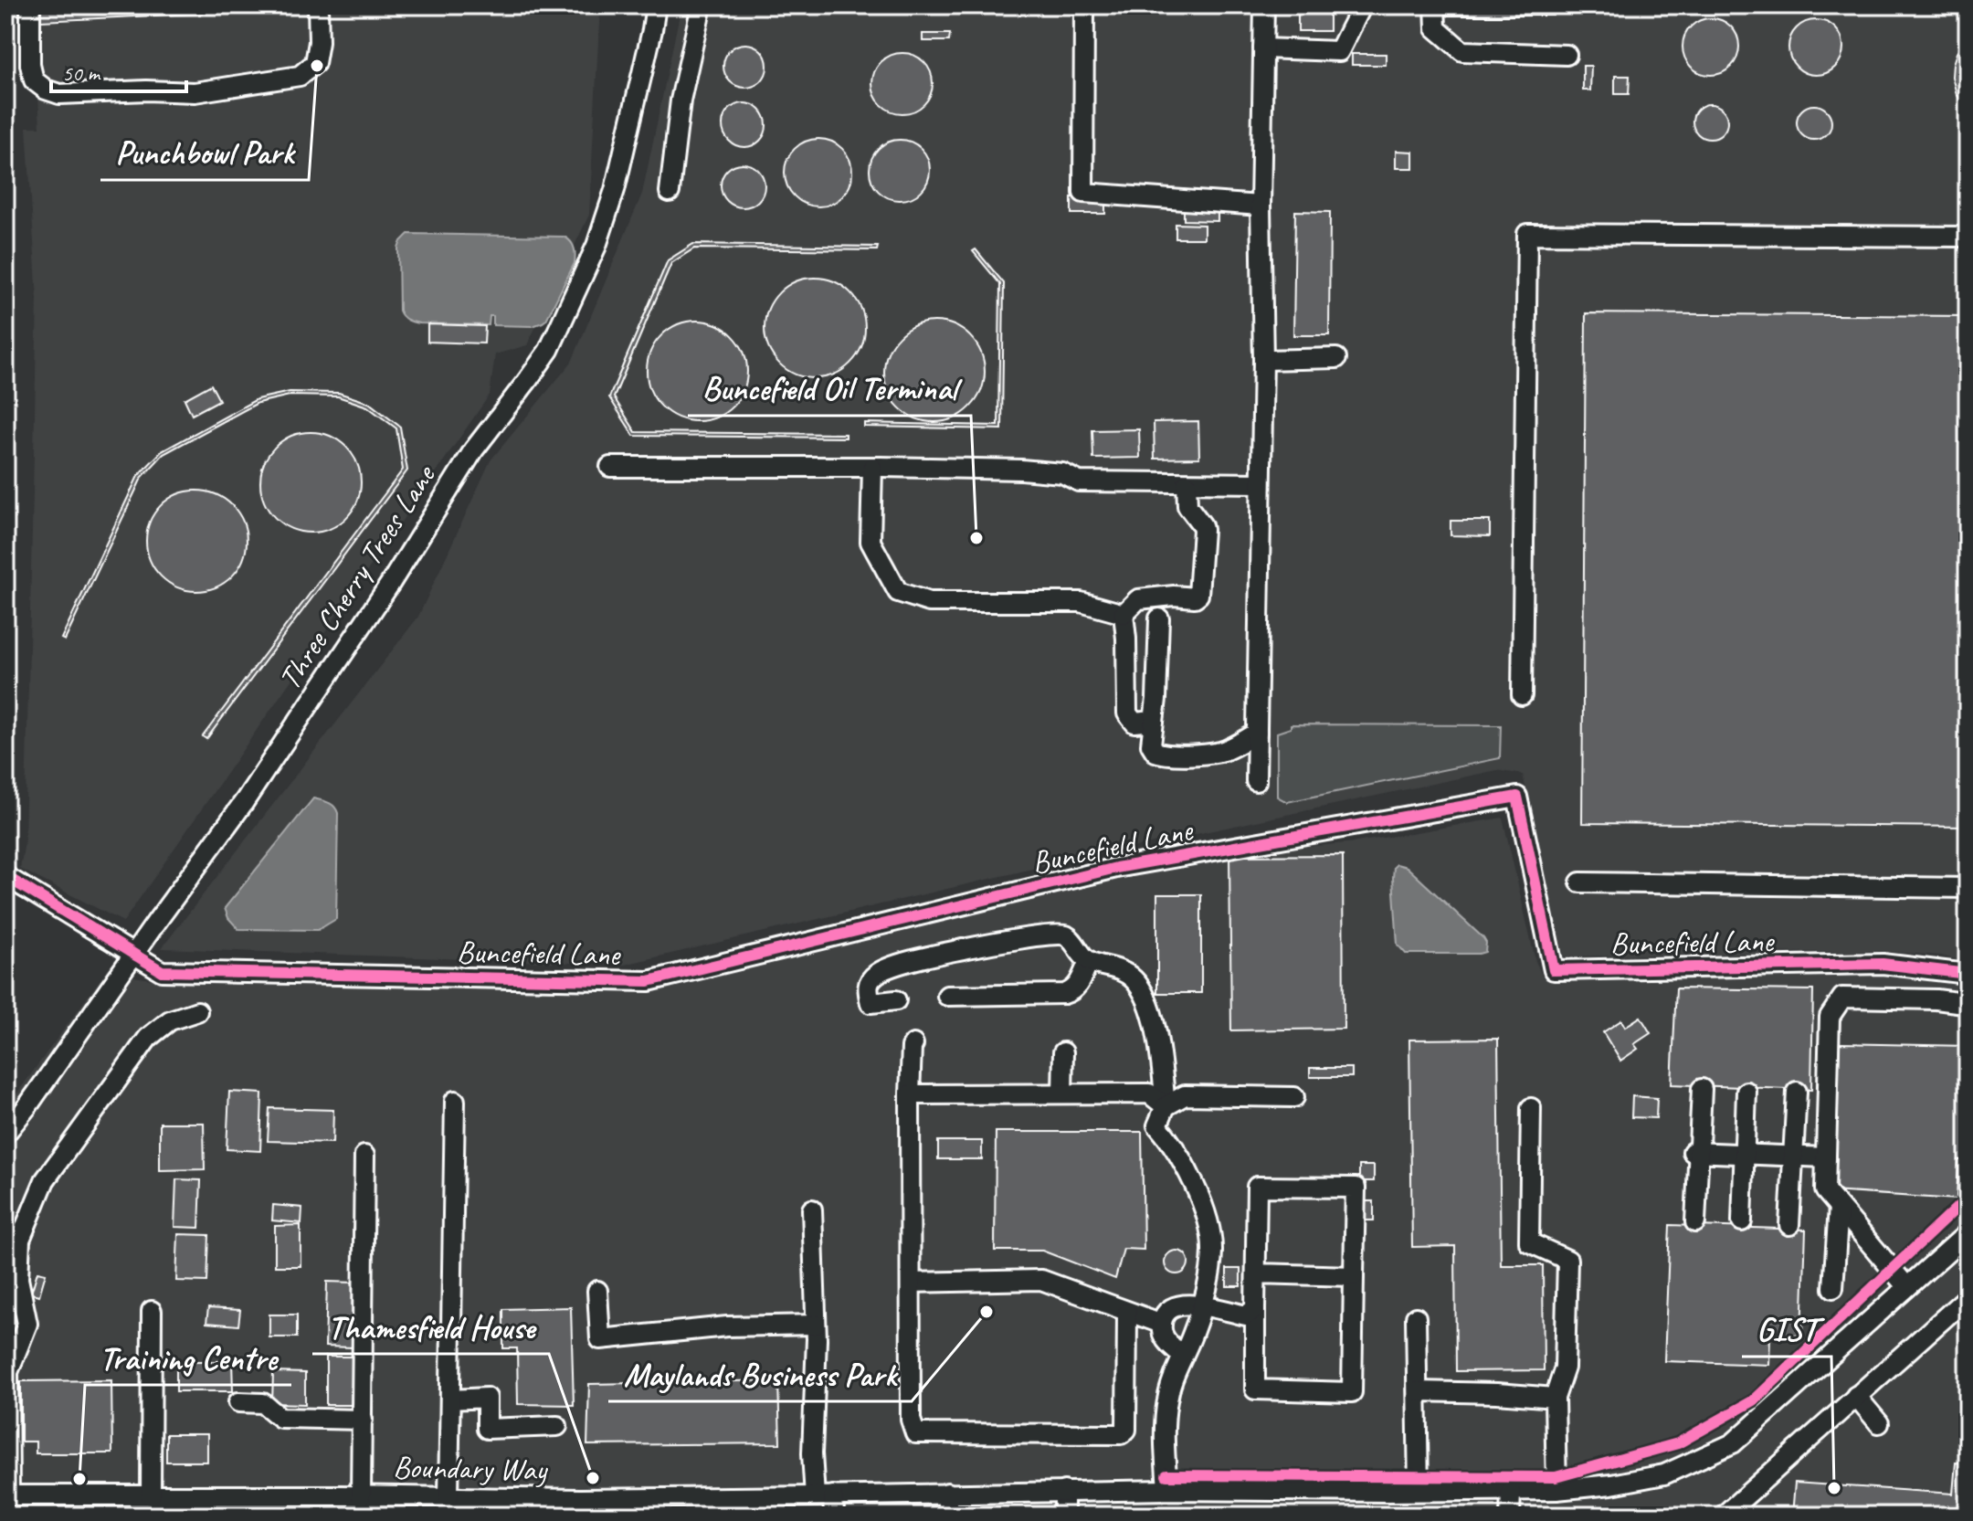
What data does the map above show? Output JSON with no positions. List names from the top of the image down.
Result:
{
  "streets": {
    "street": ["Three Cherry Trees Lane", "Buncefield Lane", "Boundary Way"]
  },
  "crossings": [
    ["Three Cherry Trees Lane", "Buncefield Lane"]
  ],
  "places": [
    "Punchbowl Park",
    "Buncefield Oil Terminal",
    "Maylands Business Park",
    "Thamesfield House",
    "Training Centre",
    "GIST"
  ],
  "scale_bar": "50 m"
}
